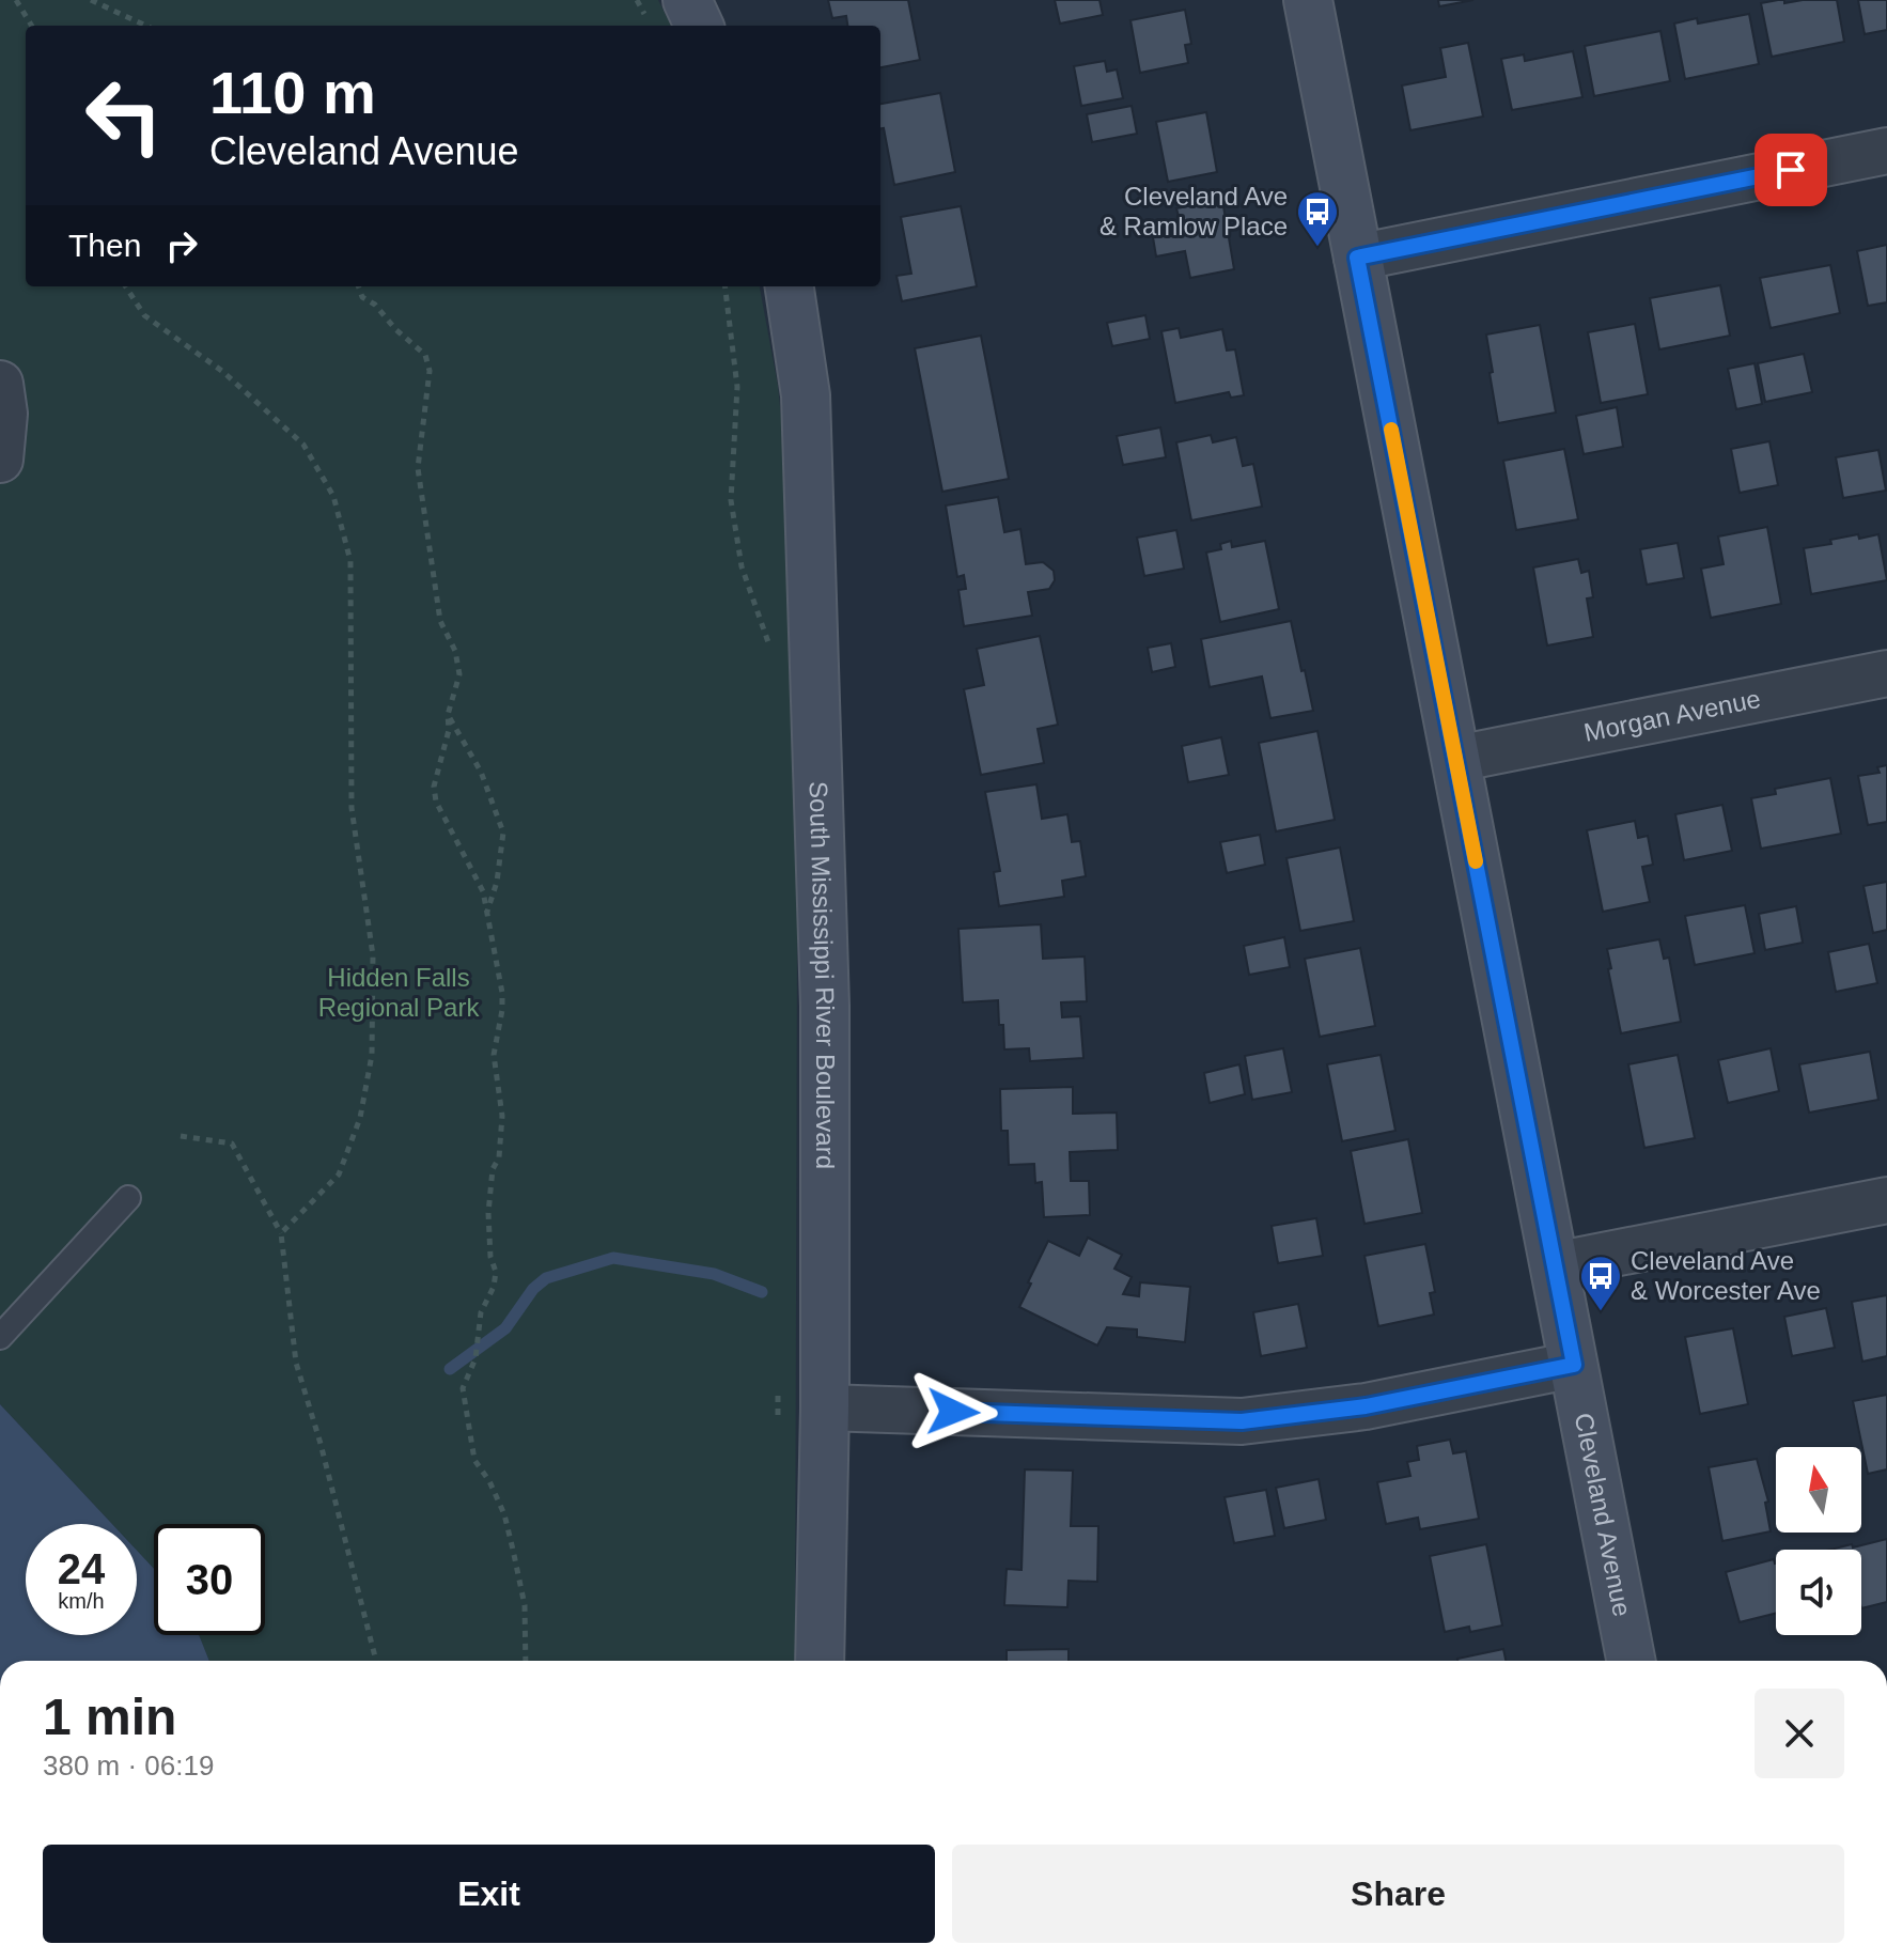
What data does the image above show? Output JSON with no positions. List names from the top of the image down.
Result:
{
  "streets": {
    "street": ["Morgan Avenue", "South Mississippi River Boulevard", "Cleveland Avenue"]
  },
  "crossings": [
    ["Morgan Avenue", "Cleveland Avenue"]
  ],
  "parks": ["Hidden Falls Regional Park"],
  "places": {
    "bus stop": ["Cleveland Ave & Ramlow Place", "Cleveland Ave & Worcester Ave"]
  },
  "north": "top",
  "page": {
    "turn": ["110 m", "Cleveland Avenue"],
    "then": "Then",
    "speed": "24 km/h",
    "limit": "30",
    "heading": ["1 min", "380 m · 06:19"],
    "buttons": ["Exit", "Share"]
  }
}
